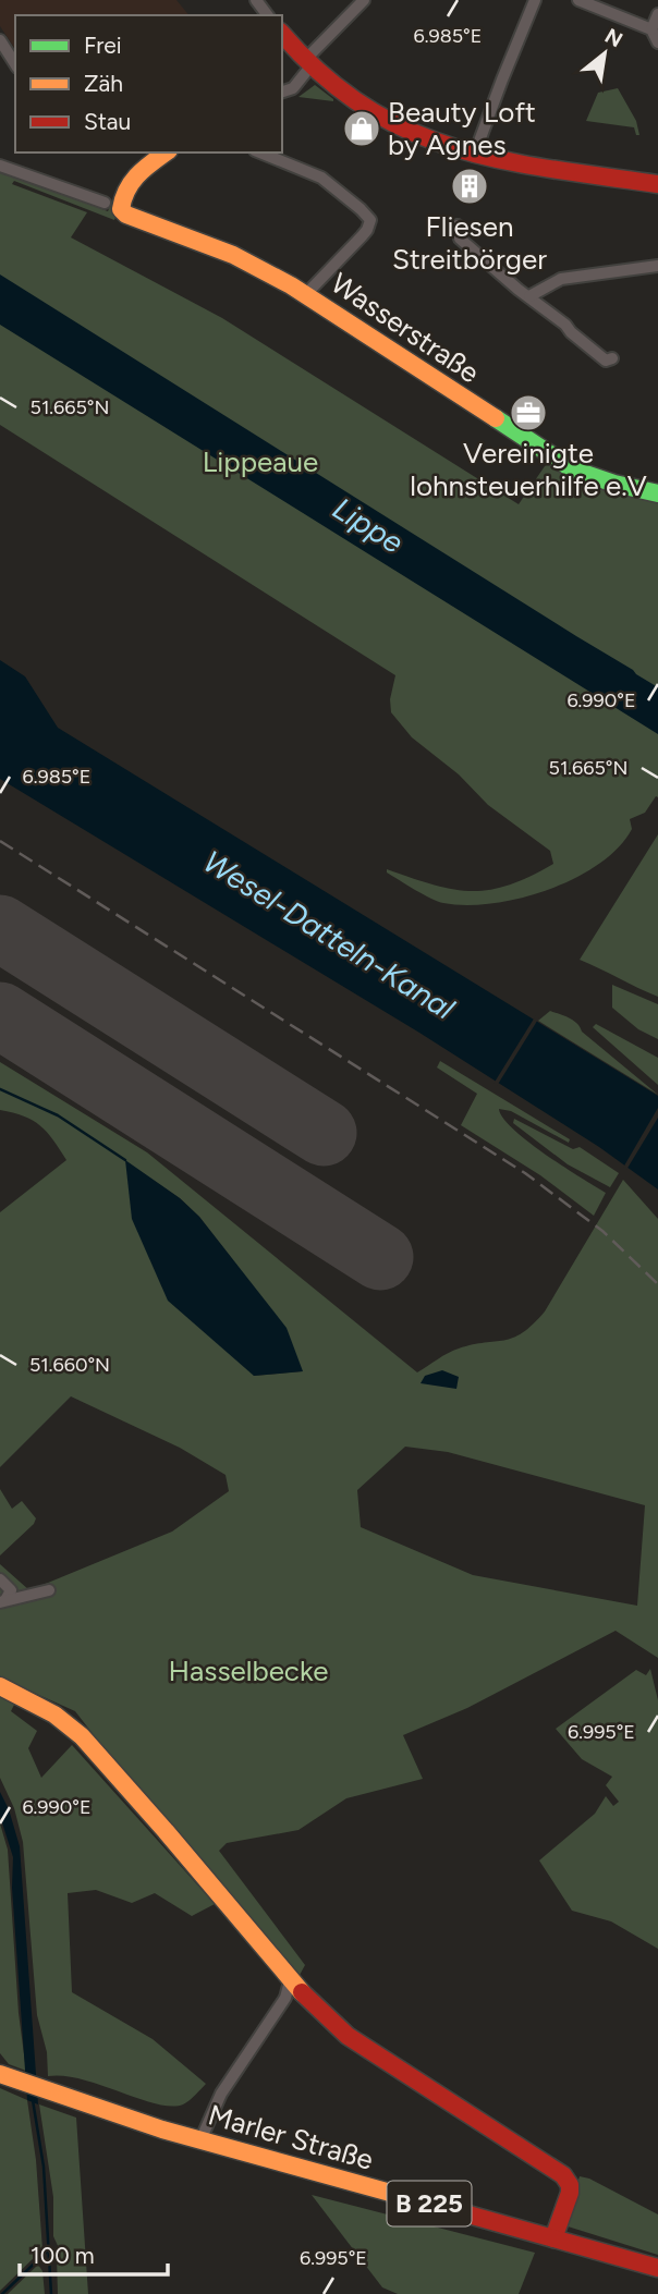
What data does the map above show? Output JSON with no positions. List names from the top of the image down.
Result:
{
  "streets": {
    "street": ["Wasserstraße", "Marler Straße", "B 225"]
  },
  "water": ["Lippe", "Wesel-Datteln-Kanal"],
  "parks": ["Lippeaue", "Hasselbecke"],
  "places": {
    "shop": ["Beauty Loft by Agnes"],
    "building": ["Fliesen Streitbörger"],
    "office": ["Vereinigte lohnsteuerhilfe e.V"]
  },
  "legend": ["Frei", "Zäh", "Stau"],
  "scale_bar": "100 m",
  "north": "top right",
  "coordinates": [
    "6.985°E",
    "51.665°N",
    "6.990°E",
    "51.660°N",
    "6.995°E"
  ]
}
